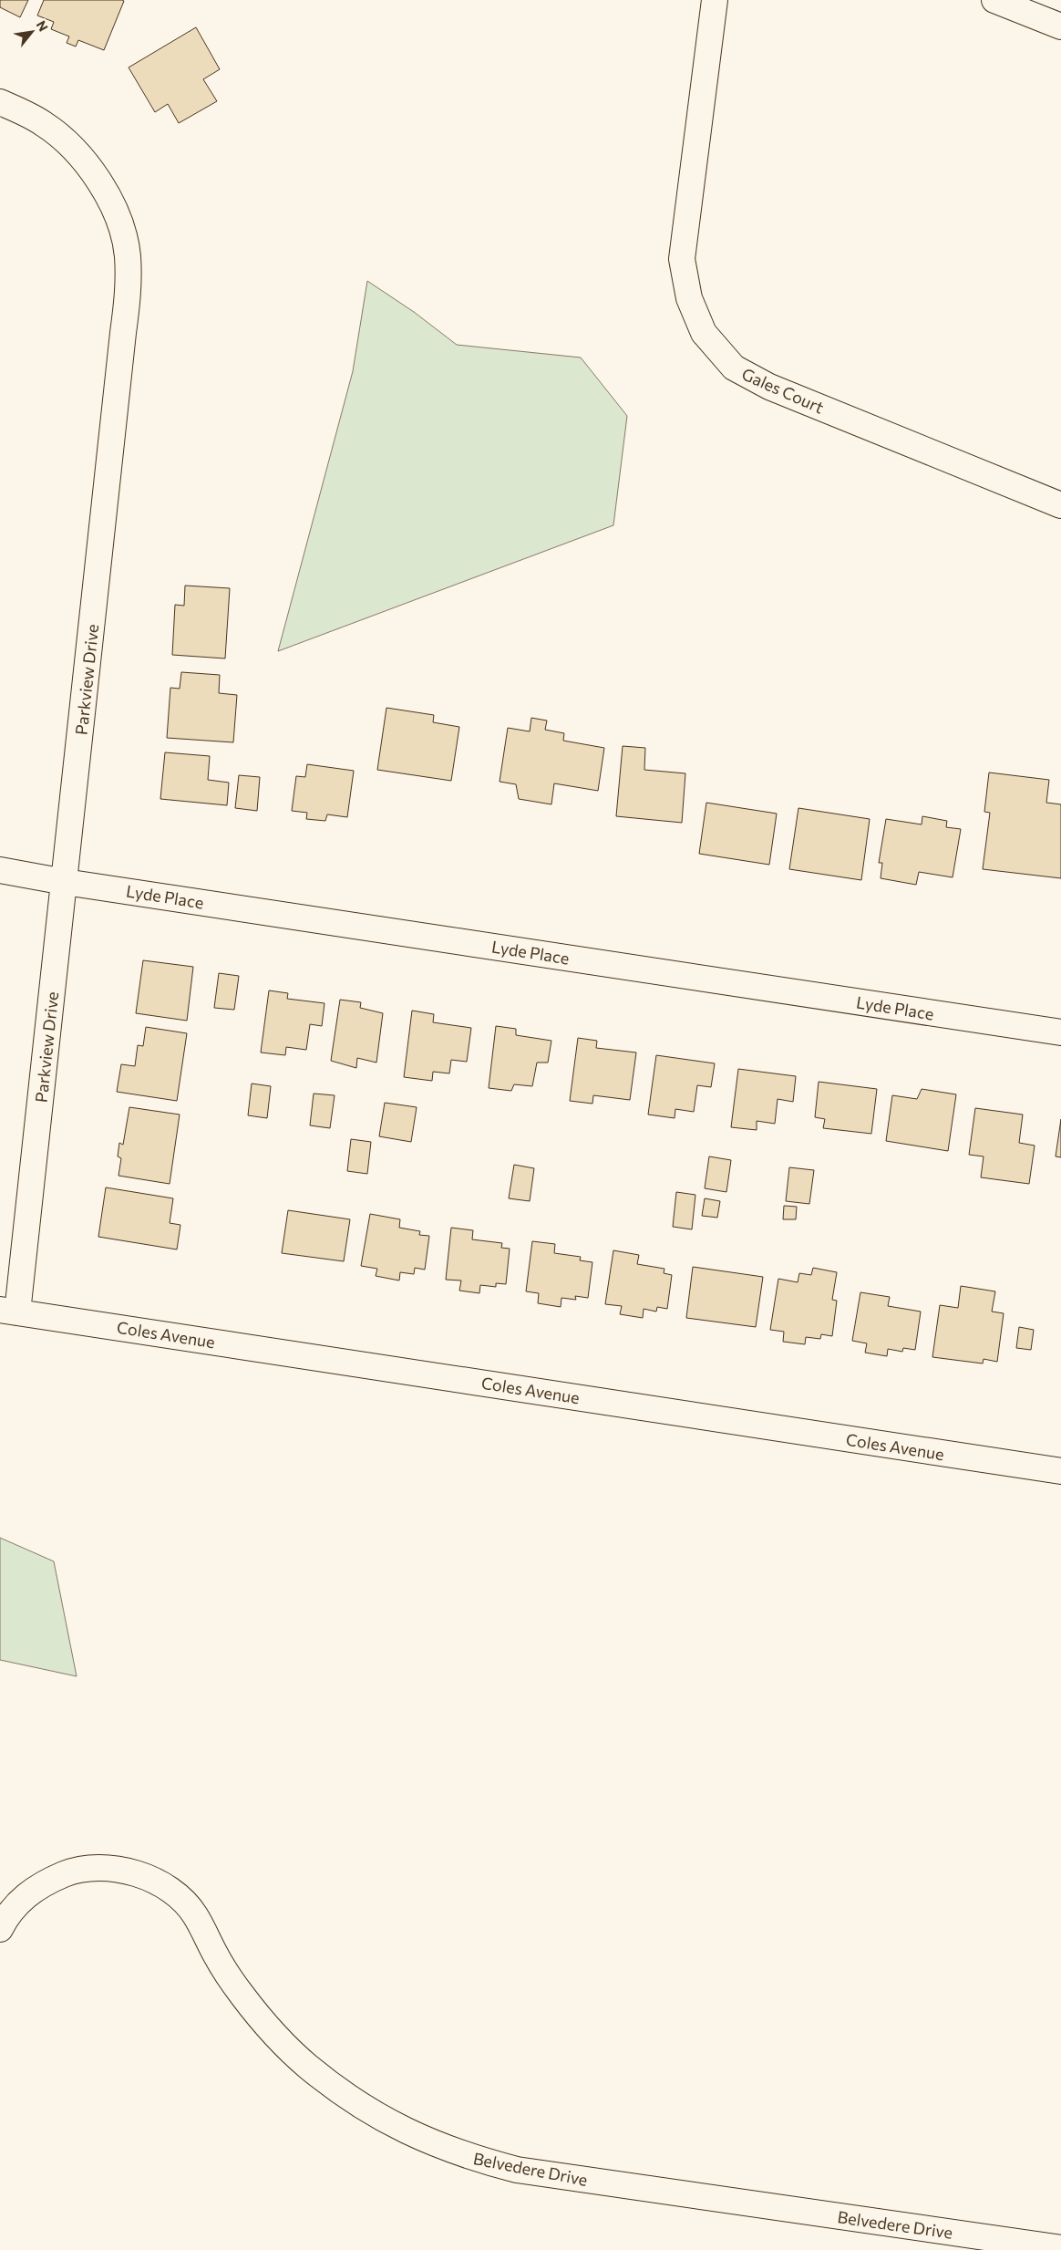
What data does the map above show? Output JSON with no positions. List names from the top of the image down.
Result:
{
  "streets": {
    "street": [
      "Gales Court",
      "Parkview Drive",
      "Lyde Place",
      "Coles Avenue",
      "Belvedere Drive"
    ]
  },
  "crossings": [
    ["Parkview Drive", "Lyde Place"],
    ["Parkview Drive", "Coles Avenue"]
  ],
  "north": "top right"
}
